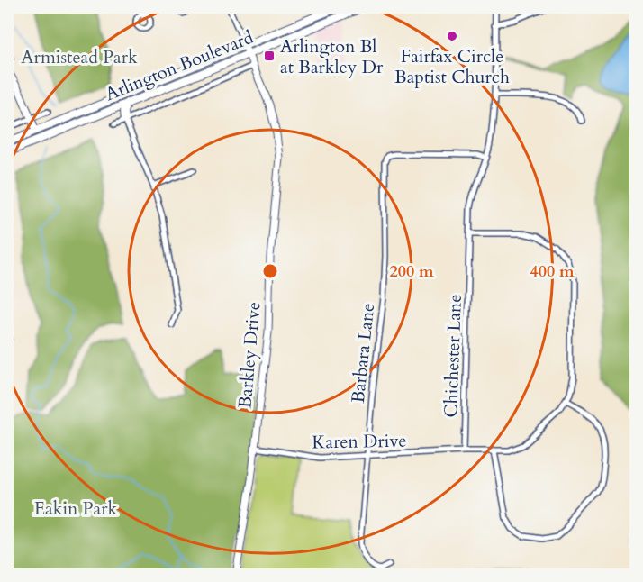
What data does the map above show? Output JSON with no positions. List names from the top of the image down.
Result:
{
  "streets": {
    "main road": ["Arlington Boulevard"],
    "street": [
      "Barbara Lane",
      "Barkley Drive",
      "Chichester Lane",
      "Karen Drive"
    ]
  },
  "crossings": [
    ["Arlington Boulevard", "Barkley Drive"],
    ["Barbara Lane", "Chichester Lane"],
    ["Barbara Lane", "Karen Drive"],
    ["Barkley Drive", "Karen Drive"],
    ["Chichester Lane", "Karen Drive"]
  ],
  "parks": ["Armistead Park", "Eakin Park"],
  "places": {
    "other": ["Fairfax Circle Baptist Church"],
    "transit": ["Arlington Bl at Barkley Dr"]
  },
  "rings": ["200 m", "400 m"]
}
